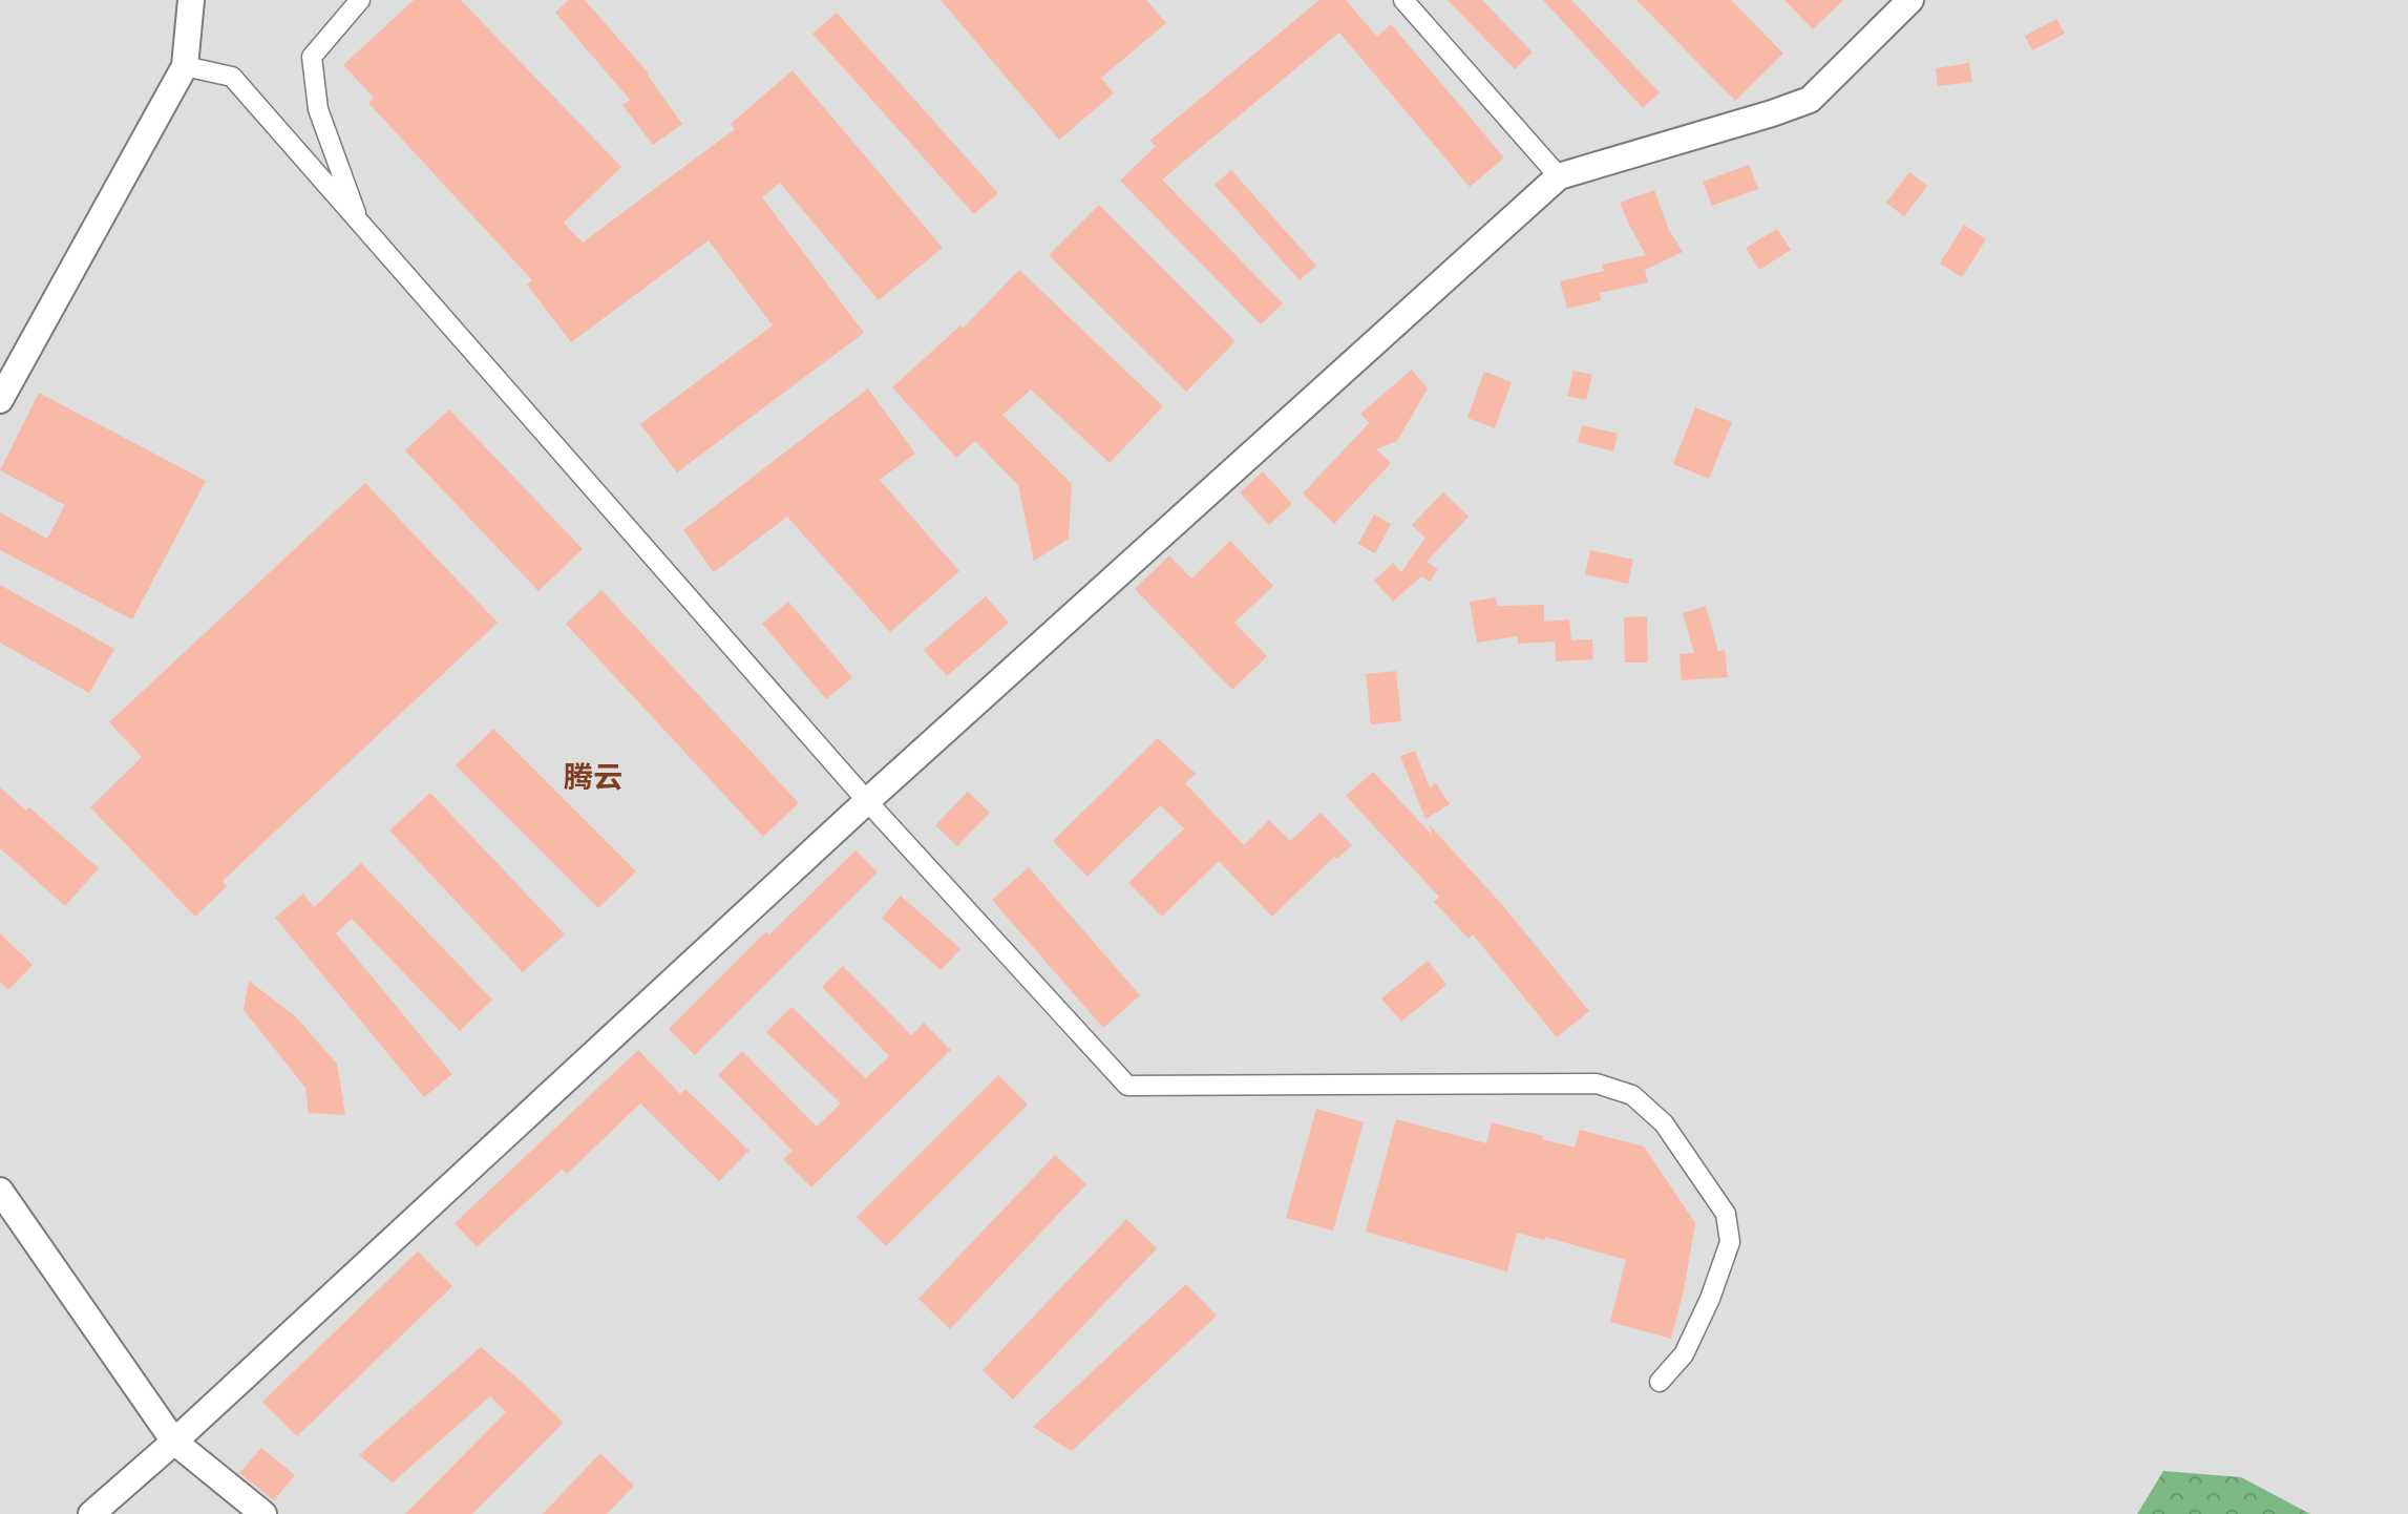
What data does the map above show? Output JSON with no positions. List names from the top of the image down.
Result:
{
  "districts": ["腾云"]
}
